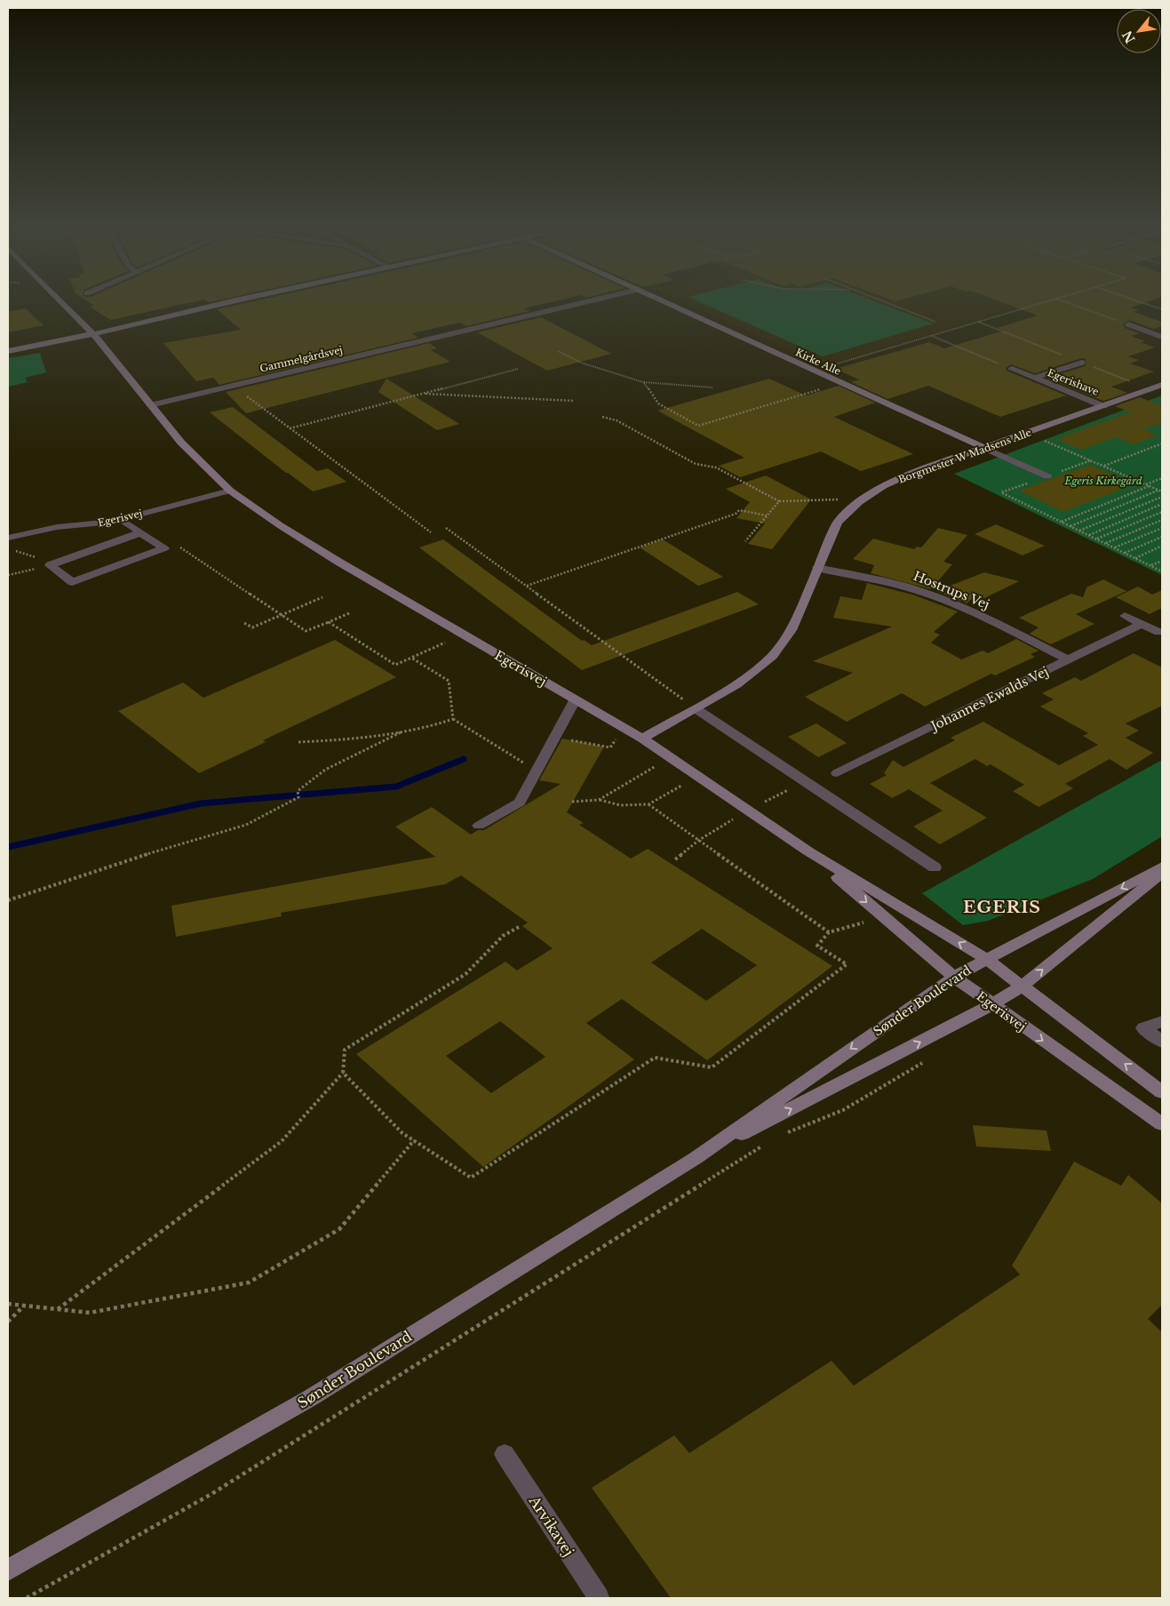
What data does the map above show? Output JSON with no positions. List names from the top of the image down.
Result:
{
  "streets": {
    "street": [
      "Gammelgårdsvej",
      "Kirke Alle",
      "Egerishave",
      "Borgmester W Madsens Alle",
      "Egerisvej",
      "Hostrups Vej",
      "Johannes Ewalds Vej",
      "Sønder Boulevard",
      "Arvikavej"
    ]
  },
  "crossings": [
    ["Gammelgårdsvej", "Egerisvej"],
    ["Kirke Alle", "Borgmester W Madsens Alle"],
    ["Egerishave", "Borgmester W Madsens Alle"],
    ["Borgmester W Madsens Alle", "Egerisvej"],
    ["Borgmester W Madsens Alle", "Hostrups Vej"],
    ["Egerisvej", "Sønder Boulevard"],
    ["Hostrups Vej", "Johannes Ewalds Vej"]
  ],
  "districts": ["EGERIS"],
  "parks": ["Egeris Kirkegård"],
  "north": "bottom left"
}
